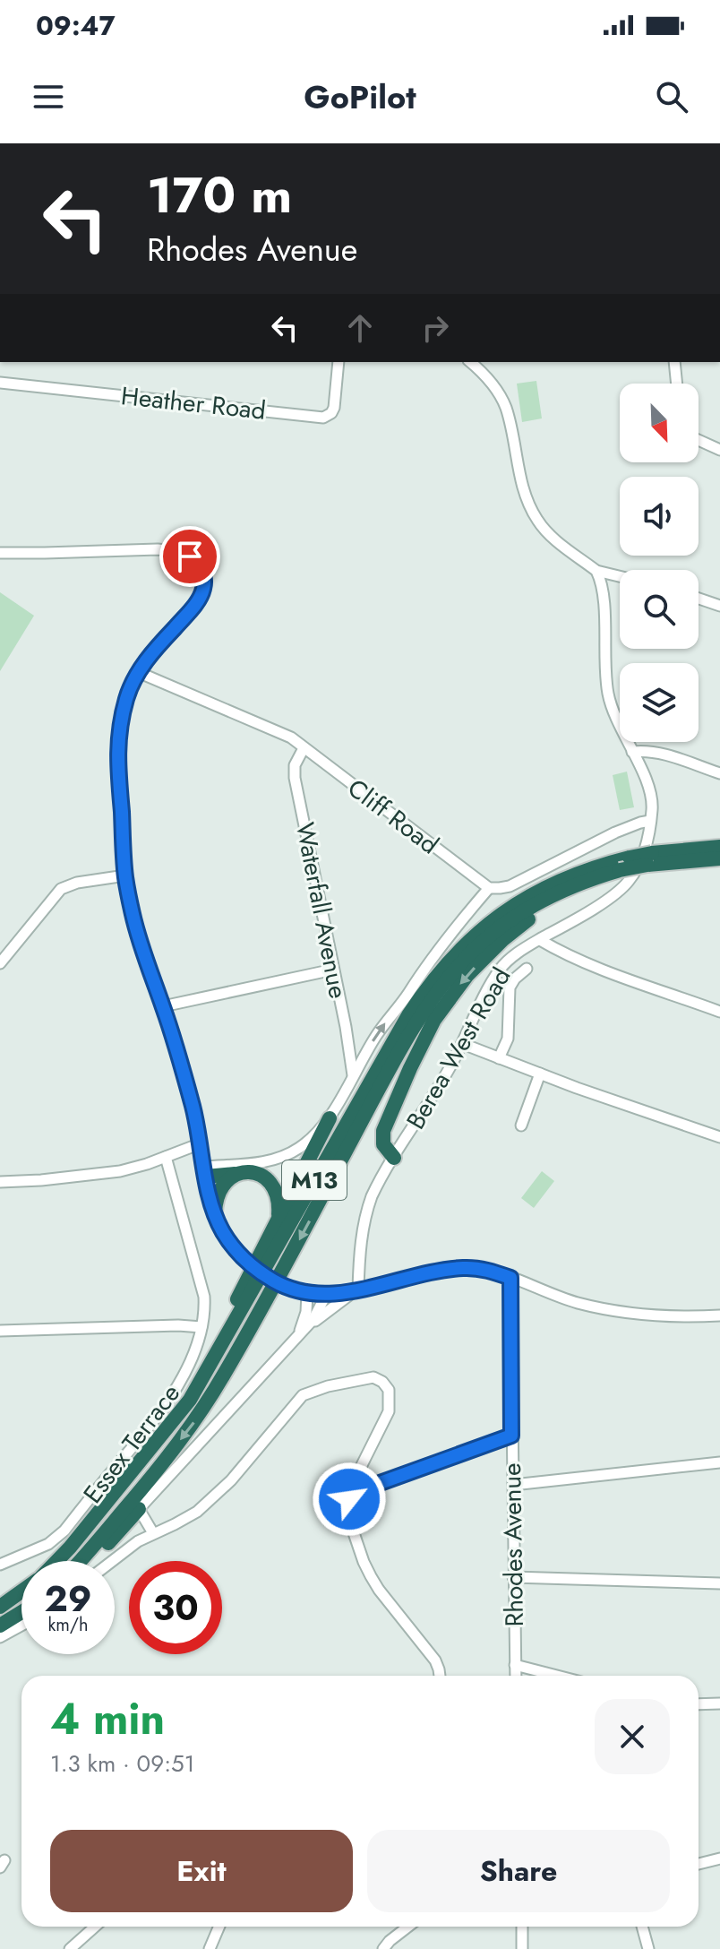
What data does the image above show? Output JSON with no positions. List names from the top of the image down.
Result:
{
  "streets": {
    "highway": ["M13"],
    "street": [
      "Heather Road",
      "Cliff Road",
      "Waterfall Avenue",
      "Berea West Road",
      "Essex Terrace",
      "Rhodes Avenue"
    ]
  },
  "crossings": [
    ["Cliff Road", "Waterfall Avenue"]
  ],
  "north": "bottom right",
  "page": {
    "status": "09:47",
    "header": "GoPilot",
    "turn": ["170 m", "Rhodes Avenue"],
    "speed": "29 km/h",
    "limit": "30",
    "heading": ["4 min", "1.3 km · 09:51"],
    "buttons": ["Exit", "Share"]
  }
}
